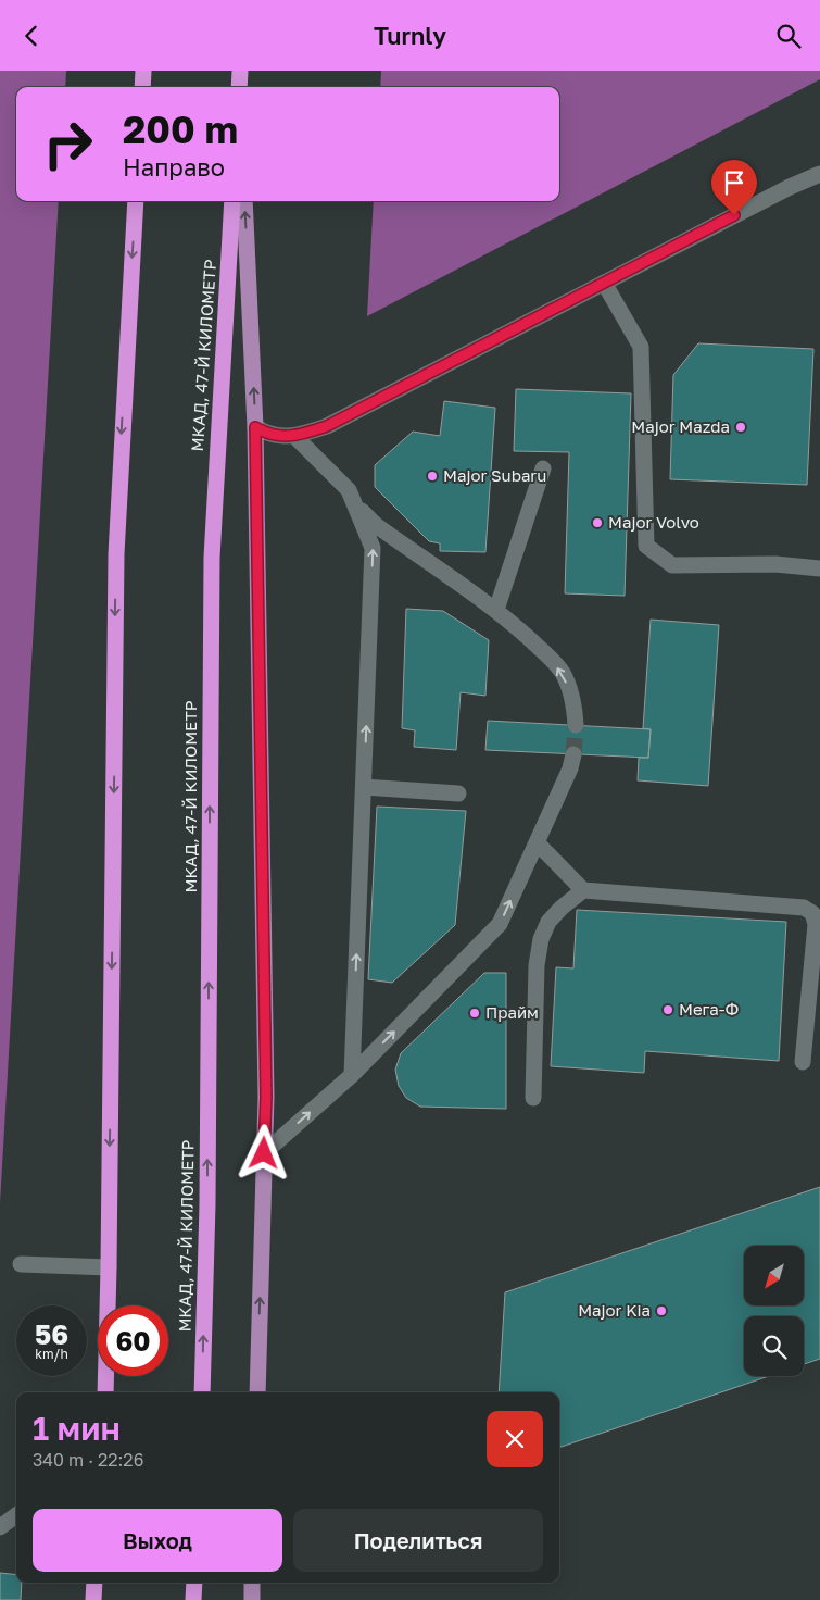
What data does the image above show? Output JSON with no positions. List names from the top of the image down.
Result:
{
  "streets": {
    "highway": ["МКАД, 47-Й КИЛОМЕТР"]
  },
  "places": [
    "Major Mazda",
    "Major Subaru",
    "Major Volvo",
    "Мега-Ф",
    "Прайм",
    "Major Kia"
  ],
  "north": "bottom left",
  "page": {
    "header": "Turnly",
    "turn": ["200 m", "Направо"],
    "speed": "56 km/h",
    "limit": "60",
    "heading": ["1 мин", "340 m · 22:26"],
    "buttons": ["Выход", "Поделиться"]
  }
}
